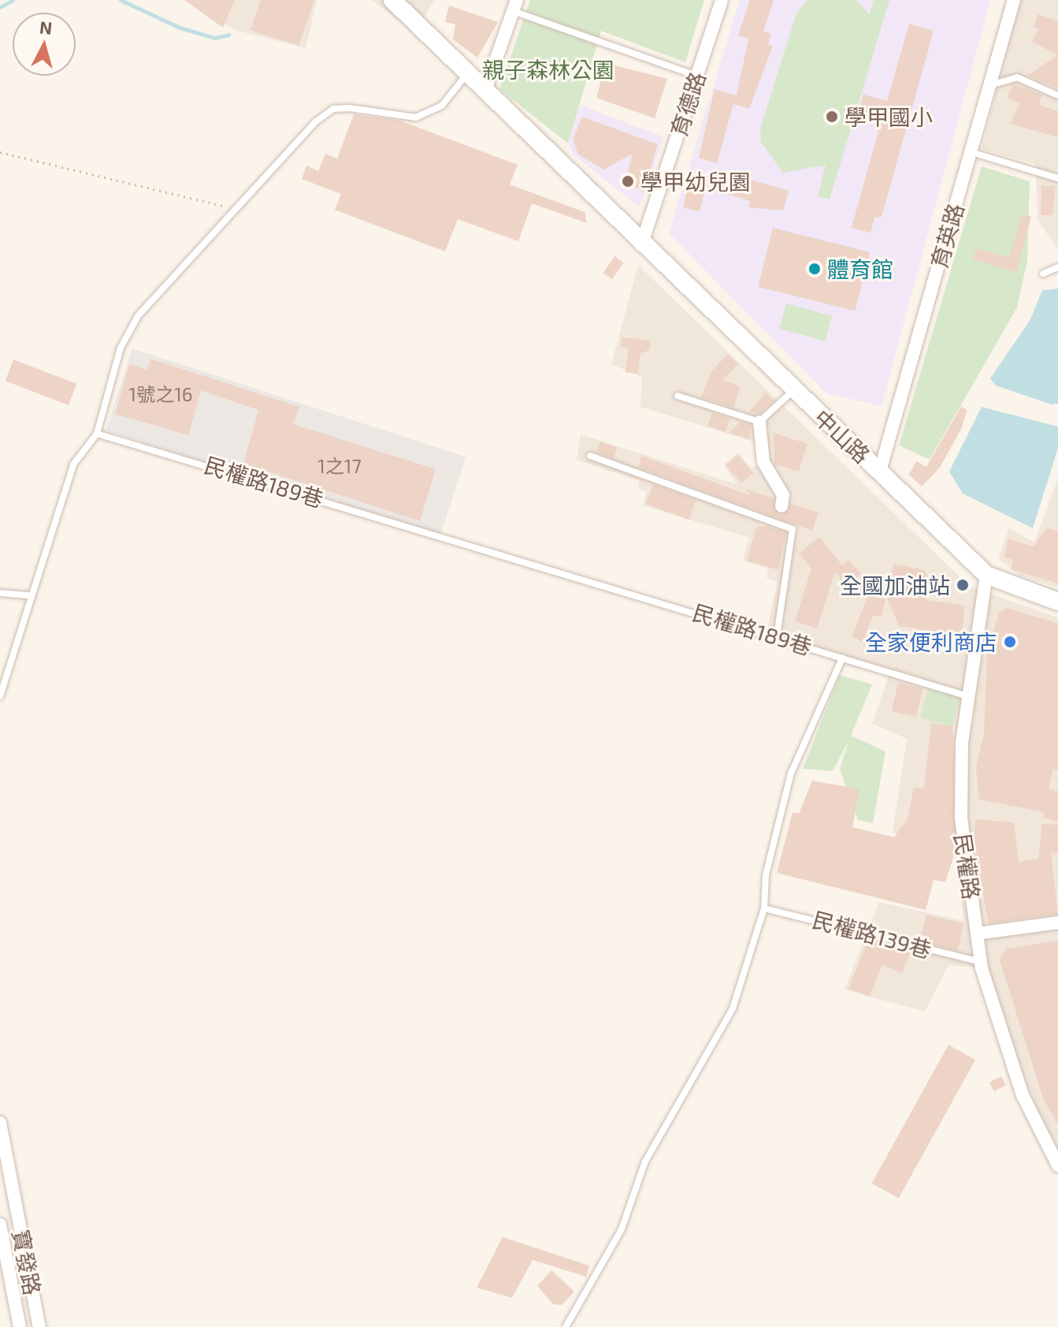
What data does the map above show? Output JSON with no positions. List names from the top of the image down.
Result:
{
  "streets": {
    "main road": ["中山路"],
    "street": [
      "育德路",
      "育英路",
      "民權路",
      "寶發路"
    ],
    "lane": ["民權路189巷", "民權路139巷"]
  },
  "crossings": [
    ["育德路", "中山路"],
    ["育英路", "中山路"],
    ["中山路", "民權路"],
    ["民權路189巷", "民權路"],
    ["民權路", "民權路139巷"]
  ],
  "parks": ["親子森林公園"],
  "places": [
    "學甲國小",
    "學甲幼兒園",
    "體育館",
    "全國加油站",
    "全家便利商店"
  ],
  "house_numbers": ["1號之16", "1之17"],
  "north": "top"
}
